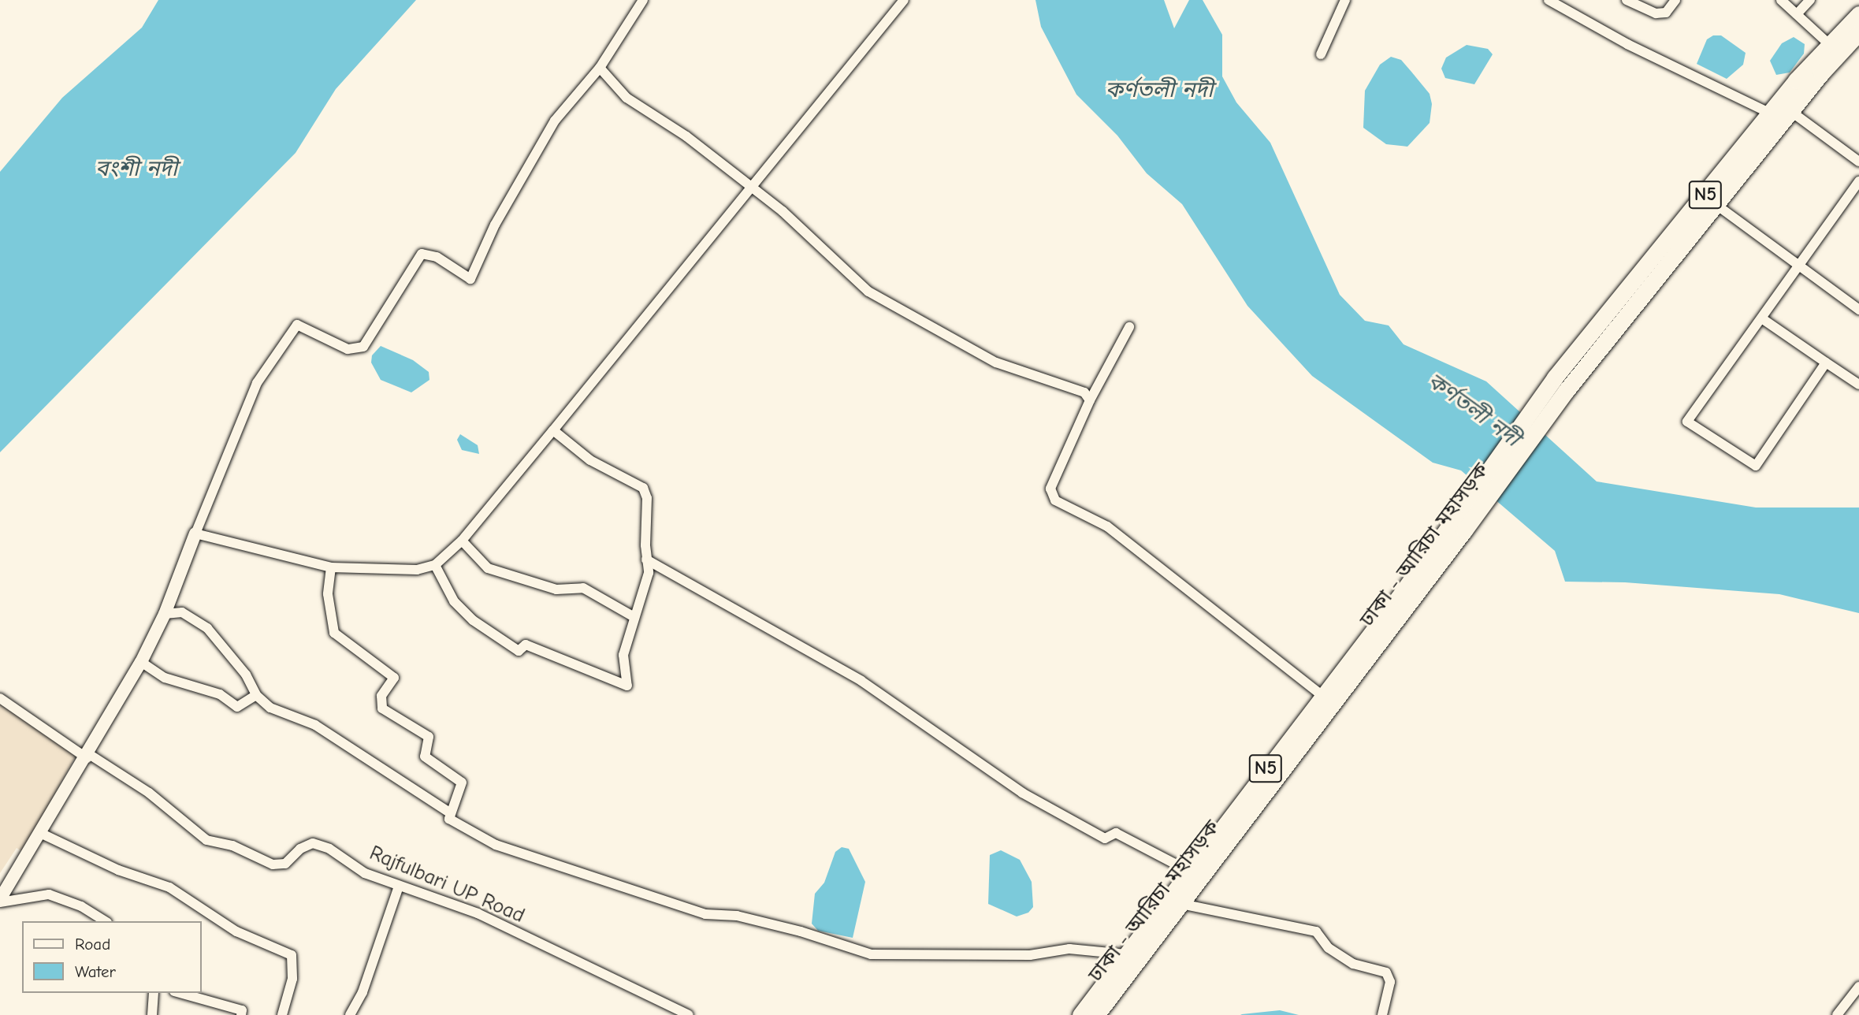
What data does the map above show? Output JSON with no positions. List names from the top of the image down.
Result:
{
  "streets": {
    "highway": ["N5", "ঢাকা - আরিচা মহাসড়ক"],
    "street": ["Rajfulbari UP Road"]
  },
  "crossings": [
    ["N5", "ঢাকা - আরিচা মহাসড়ক"]
  ],
  "water": ["কর্ণতলী নদী", "বংশী নদী"],
  "legend": ["Road", "Water"]
}
